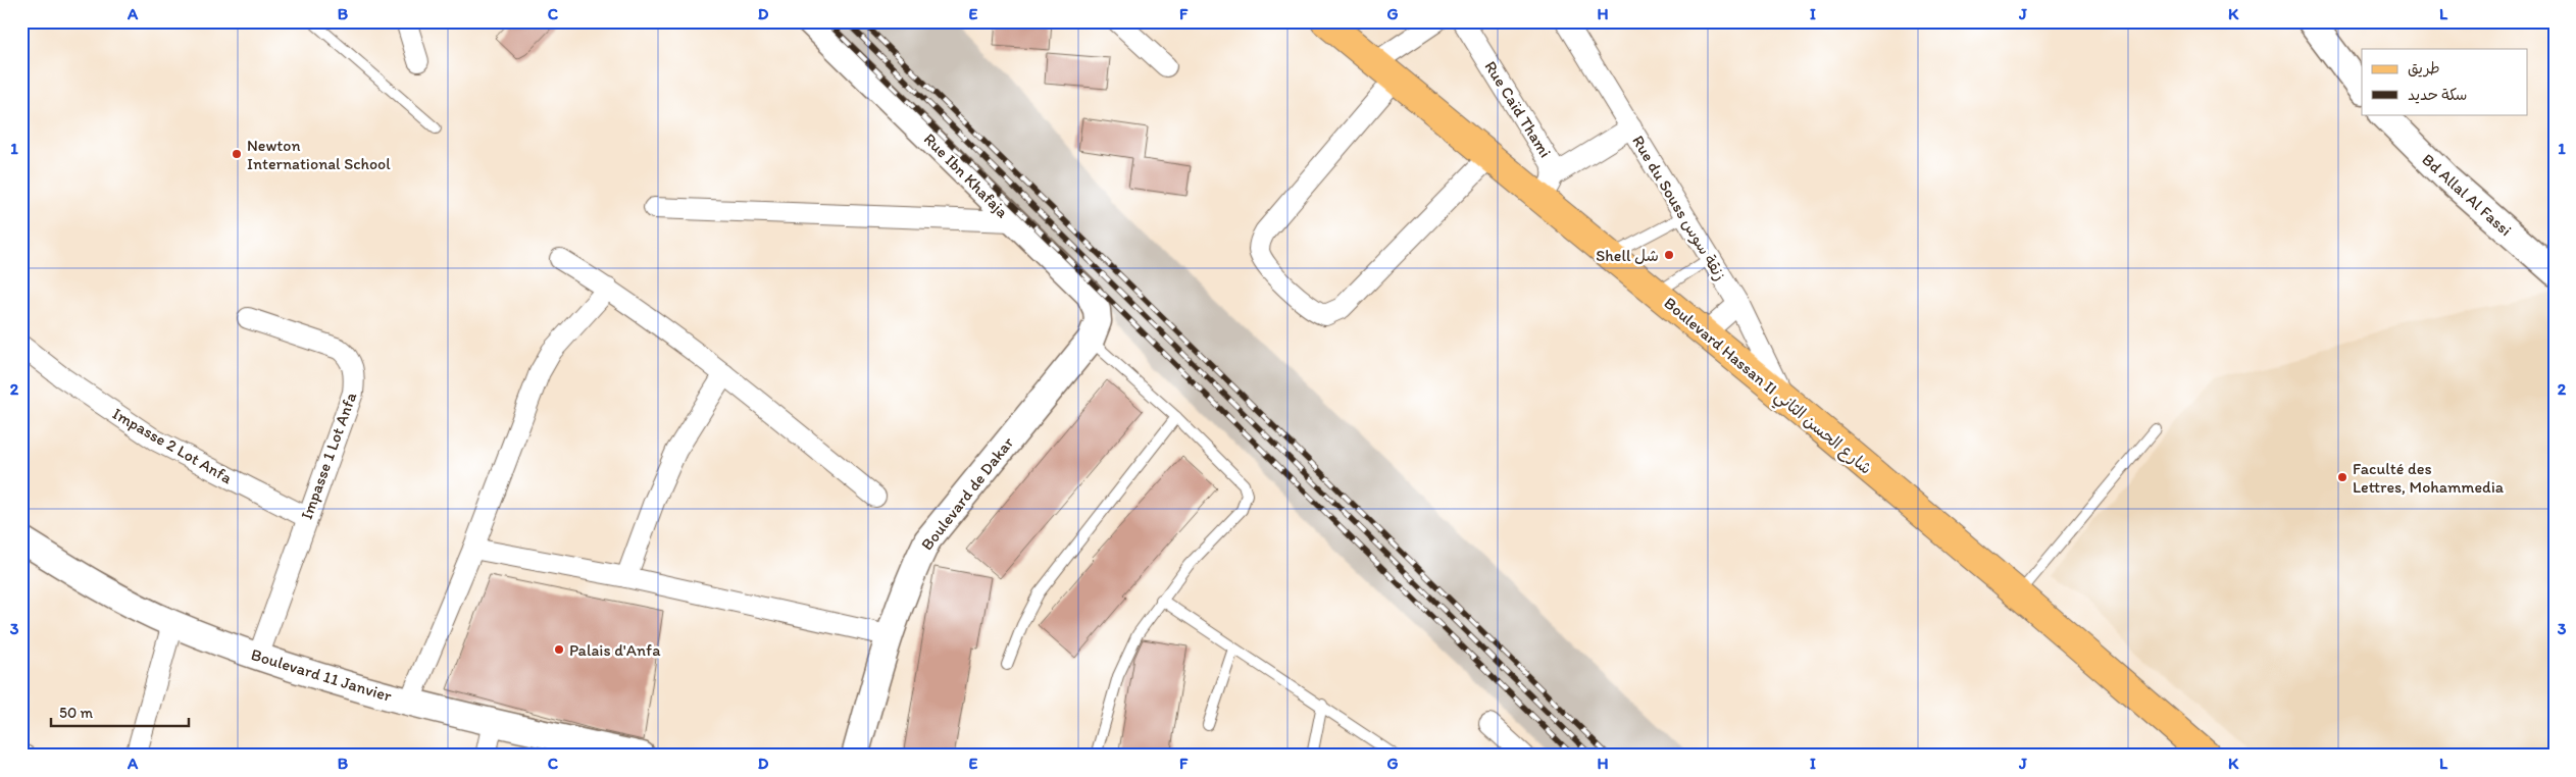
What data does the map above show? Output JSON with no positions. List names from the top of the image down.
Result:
{
  "streets": {
    "main road": ["Boulevard Hassan II شارع الحسن الثاني"],
    "street": [
      "Rue Caïd Thami",
      "Rue Ibn Khafaja",
      "Bd Allal Al Fassi",
      "Rue du Souss زنقة سوس",
      "Impasse 2 Lot Anfa",
      "Impasse 1 Lot Anfa",
      "Boulevard de Dakar",
      "Boulevard 11 Janvier"
    ]
  },
  "crossings": [
    ["Rue Caïd Thami", "Boulevard Hassan II شارع الحسن الثاني"],
    ["Rue Ibn Khafaja", "Boulevard de Dakar"],
    ["Rue du Souss زنقة سوس", "Boulevard Hassan II شارع الحسن الثاني"],
    ["Impasse 2 Lot Anfa", "Impasse 1 Lot Anfa"],
    ["Impasse 1 Lot Anfa", "Boulevard 11 Janvier"]
  ],
  "places": [
    "Newton International School",
    "Shell شل",
    "Faculté des Lettres, Mohammedia",
    "Palais d'Anfa"
  ],
  "legend": ["طريق", "سكة حديد"],
  "scale_bar": "50 m",
  "grid": {
    "columns": [
      "A",
      "B",
      "C",
      "D",
      "E",
      "F",
      "G",
      "H",
      "I",
      "J",
      "K",
      "L"
    ],
    "rows": ["1", "2", "3"]
  }
}
